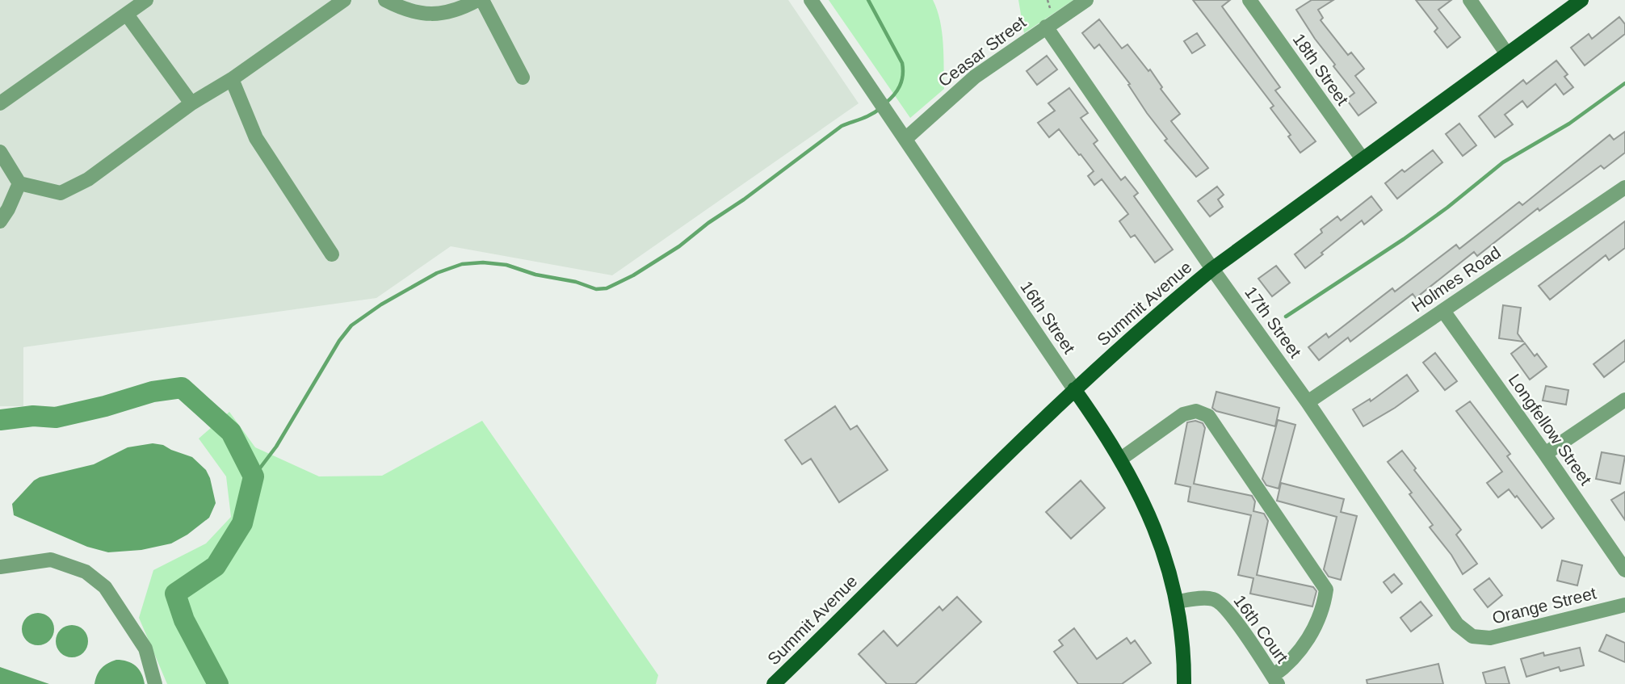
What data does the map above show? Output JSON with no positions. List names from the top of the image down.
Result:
{
  "streets": {
    "main road": ["Summit Avenue", "16th Street"],
    "street": [
      "Ceasar Street",
      "18th Street",
      "Holmes Road",
      "17th Street",
      "Longfellow Street",
      "Orange Street",
      "16th Court"
    ]
  },
  "crossings": [
    ["Ceasar Street", "16th Street"],
    ["Ceasar Street", "17th Street"],
    ["18th Street", "Summit Avenue"],
    ["Holmes Road", "17th Street"],
    ["Holmes Road", "Longfellow Street"],
    ["Summit Avenue", "16th Street"],
    ["Summit Avenue", "17th Street"],
    ["16th Street", "16th Court"],
    ["17th Street", "Orange Street"]
  ]
}
